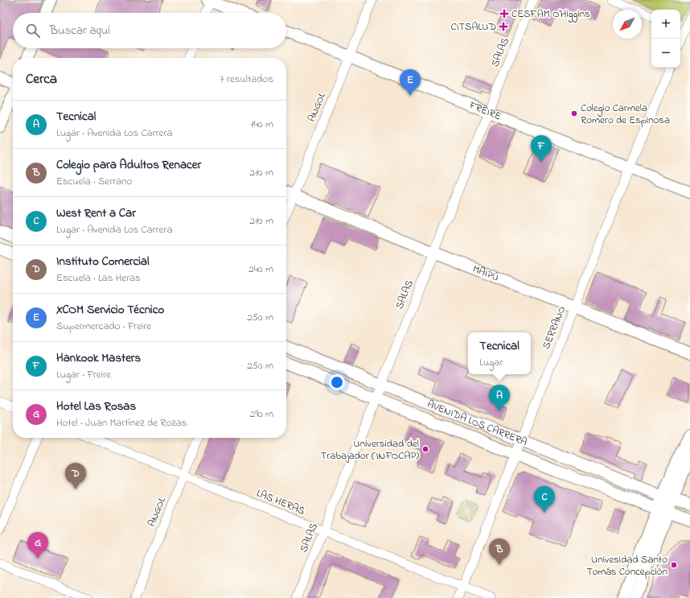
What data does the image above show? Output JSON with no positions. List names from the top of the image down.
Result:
{
  "streets": {
    "main road": ["FREIRE", "MAIPÚ", "AVENIDA LOS CARRERA"],
    "street": [
      "SALAS",
      "ANGOL",
      "SERRANO",
      "LAS HERAS"
    ]
  },
  "crossings": [
    ["SALAS", "FREIRE"],
    ["SALAS", "MAIPÚ"],
    ["SALAS", "AVENIDA LOS CARRERA"],
    ["SALAS", "LAS HERAS"],
    ["ANGOL", "FREIRE"],
    ["ANGOL", "MAIPÚ"],
    ["ANGOL", "LAS HERAS"],
    ["FREIRE", "SERRANO"],
    ["MAIPÚ", "SERRANO"],
    ["SERRANO", "AVENIDA LOS CARRERA"],
    ["SERRANO", "LAS HERAS"]
  ],
  "places": {
    "health": ["CESFAM O'Higgins", "CITSALUD"],
    "other": ["Colegio Carmela Romero de Espinosa", "Universidad del Trabajador (INFOCAP)", "Univesidad Santo Tomás Concepción"]
  },
  "north": "bottom left",
  "page": {
    "map_buttons": ["+", "−"],
    "search": "Buscar aquí",
    "heading": ["Cerca", "7 resultados"],
    "pins": [
      "E",
      "F",
      "A",
      "D",
      "C",
      "G",
      "B"
    ],
    "list": [
      {
        "mark": "A",
        "name": "Tecnical",
        "note": "Lugar · Avenida Los Carrera",
        "value": "140 m"
      },
      {
        "mark": "B",
        "name": "Colegio para Adultos Renacer",
        "note": "Escuela · Serrano",
        "value": "210 m"
      },
      {
        "mark": "C",
        "name": "West Rent a Car",
        "note": "Lugar · Avenida Los Carrera",
        "value": "210 m"
      },
      {
        "mark": "D",
        "name": "Instituto Comercial",
        "note": "Escuela · Las Heras",
        "value": "240 m"
      },
      {
        "mark": "E",
        "name": "XCOM Servicio Técnico",
        "note": "Supermercado · Freire",
        "value": "250 m"
      },
      {
        "mark": "F",
        "name": "Hankook Masters",
        "note": "Lugar · Freire",
        "value": "250 m"
      },
      {
        "mark": "G",
        "name": "Hotel Las Rosas",
        "note": "Hotel · Juan Martínez de Rozas",
        "value": "290 m"
      }
    ],
    "popup": ["Tecnical", "Lugar"]
  }
}
